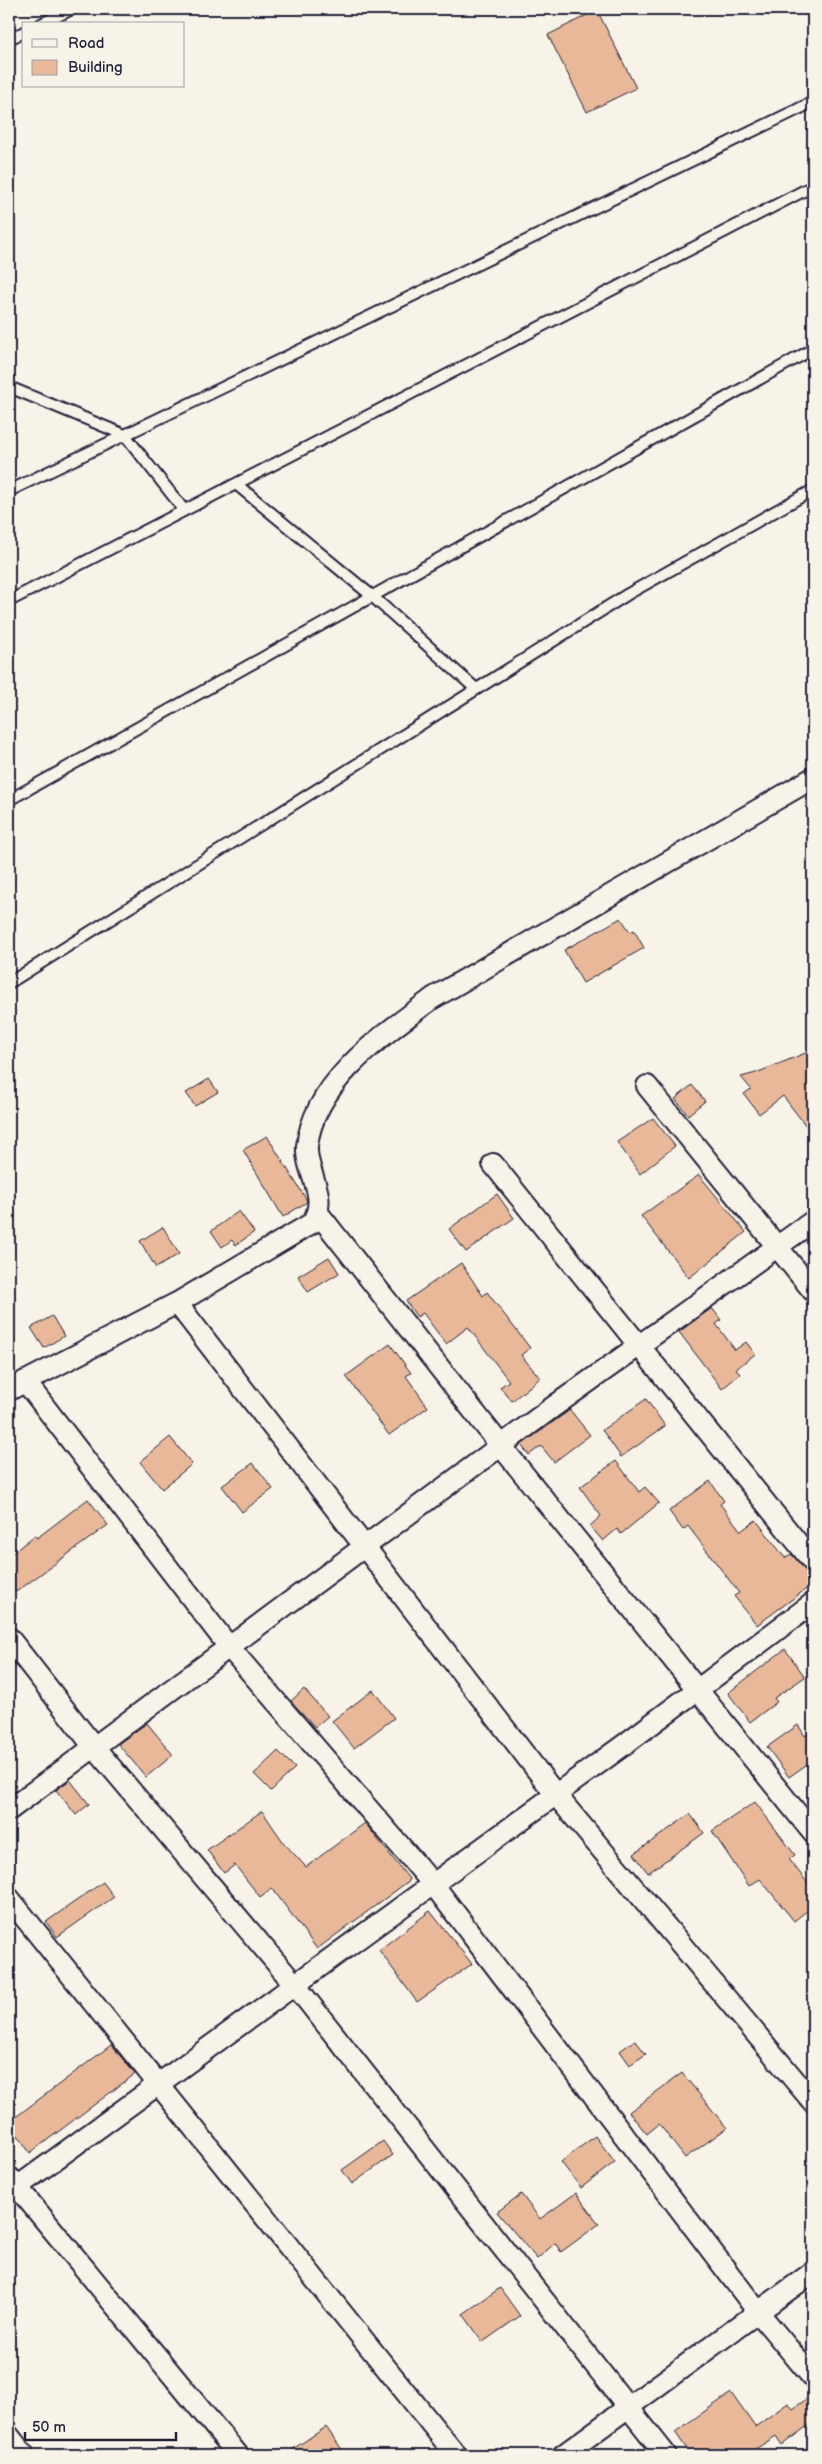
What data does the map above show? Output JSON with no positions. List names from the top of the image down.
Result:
{
  "legend": ["Road", "Building"],
  "scale_bar": "50 m"
}
